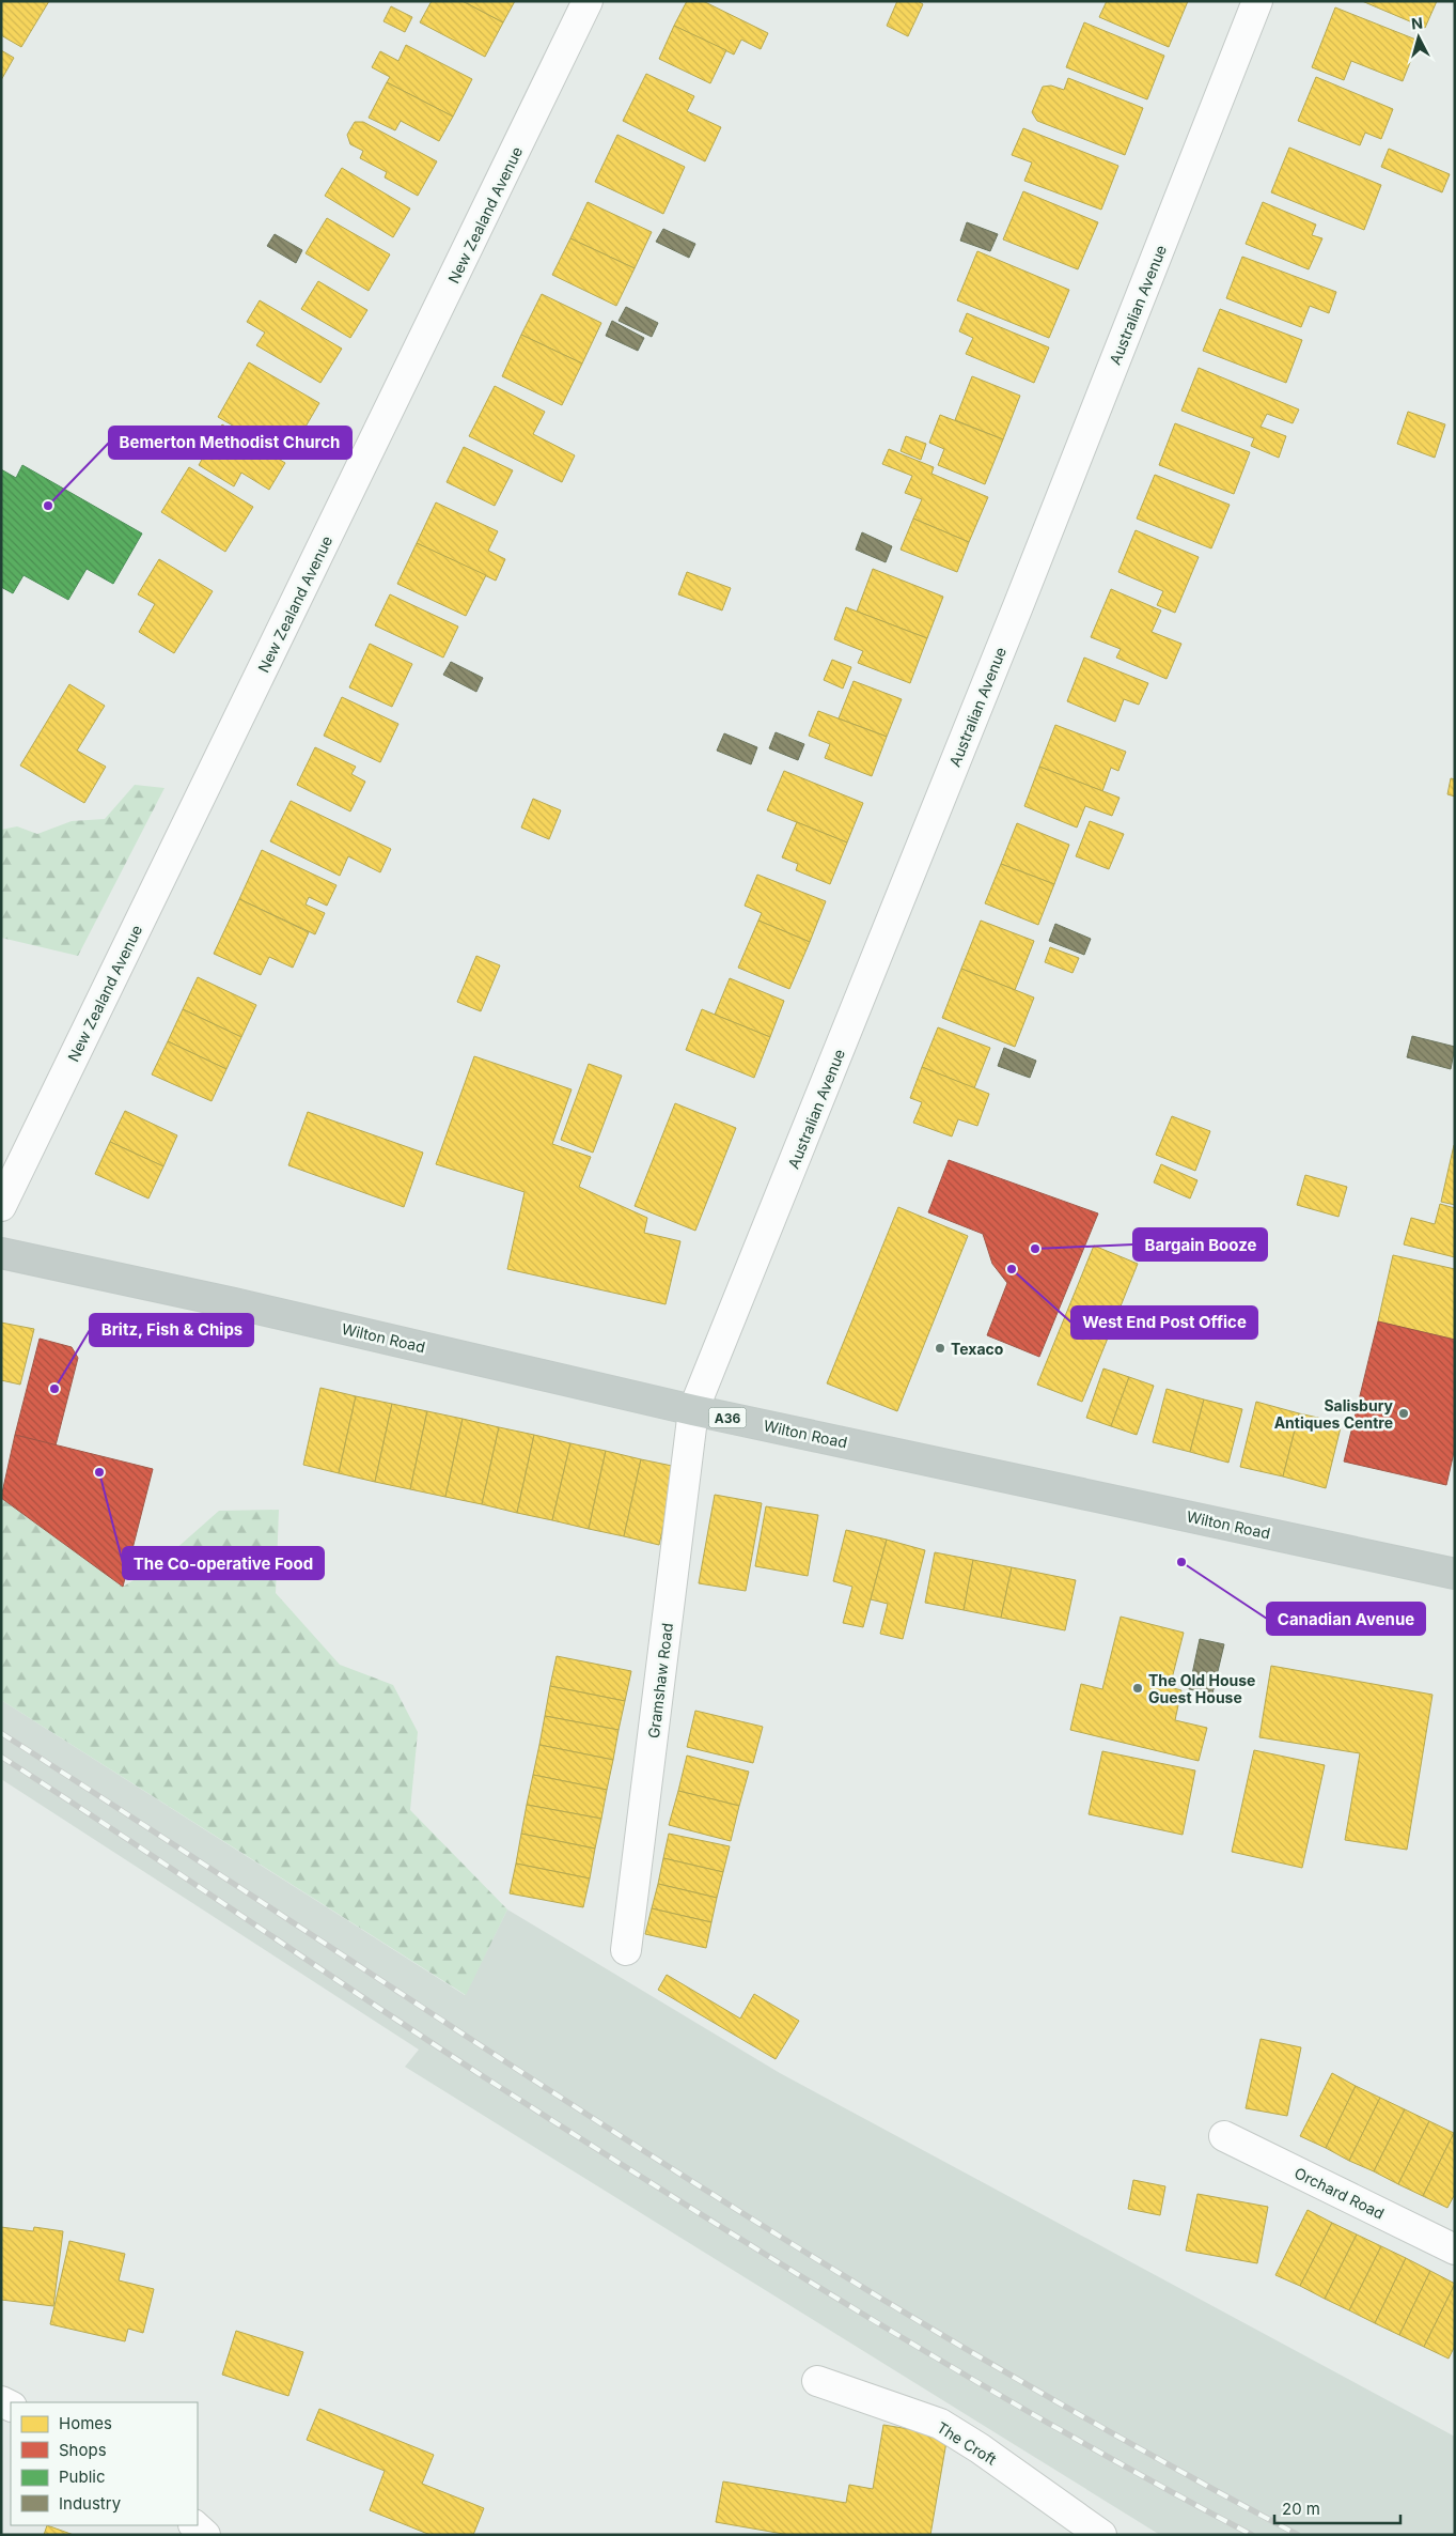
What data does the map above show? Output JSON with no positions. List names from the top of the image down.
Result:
{
  "streets": {
    "highway": ["Wilton Road", "A36"],
    "street": [
      "New Zealand Avenue",
      "Australian Avenue",
      "Gramshaw Road",
      "Orchard Road",
      "The Croft"
    ]
  },
  "crossings": [
    ["Australian Avenue", "Wilton Road"],
    ["Australian Avenue", "Gramshaw Road"],
    ["Wilton Road", "Gramshaw Road"]
  ],
  "places": [
    "Bemerton Methodist Church",
    "Bargain Booze",
    "West End Post Office",
    "Texaco",
    "Britz, Fish & Chips",
    "Salisbury Antiques Centre",
    "The Co-operative Food",
    "Canadian Avenue",
    "The Old House Guest House"
  ],
  "legend": [
    "Homes",
    "Shops",
    "Public",
    "Industry"
  ],
  "scale_bar": "20 m",
  "north": "top"
}
